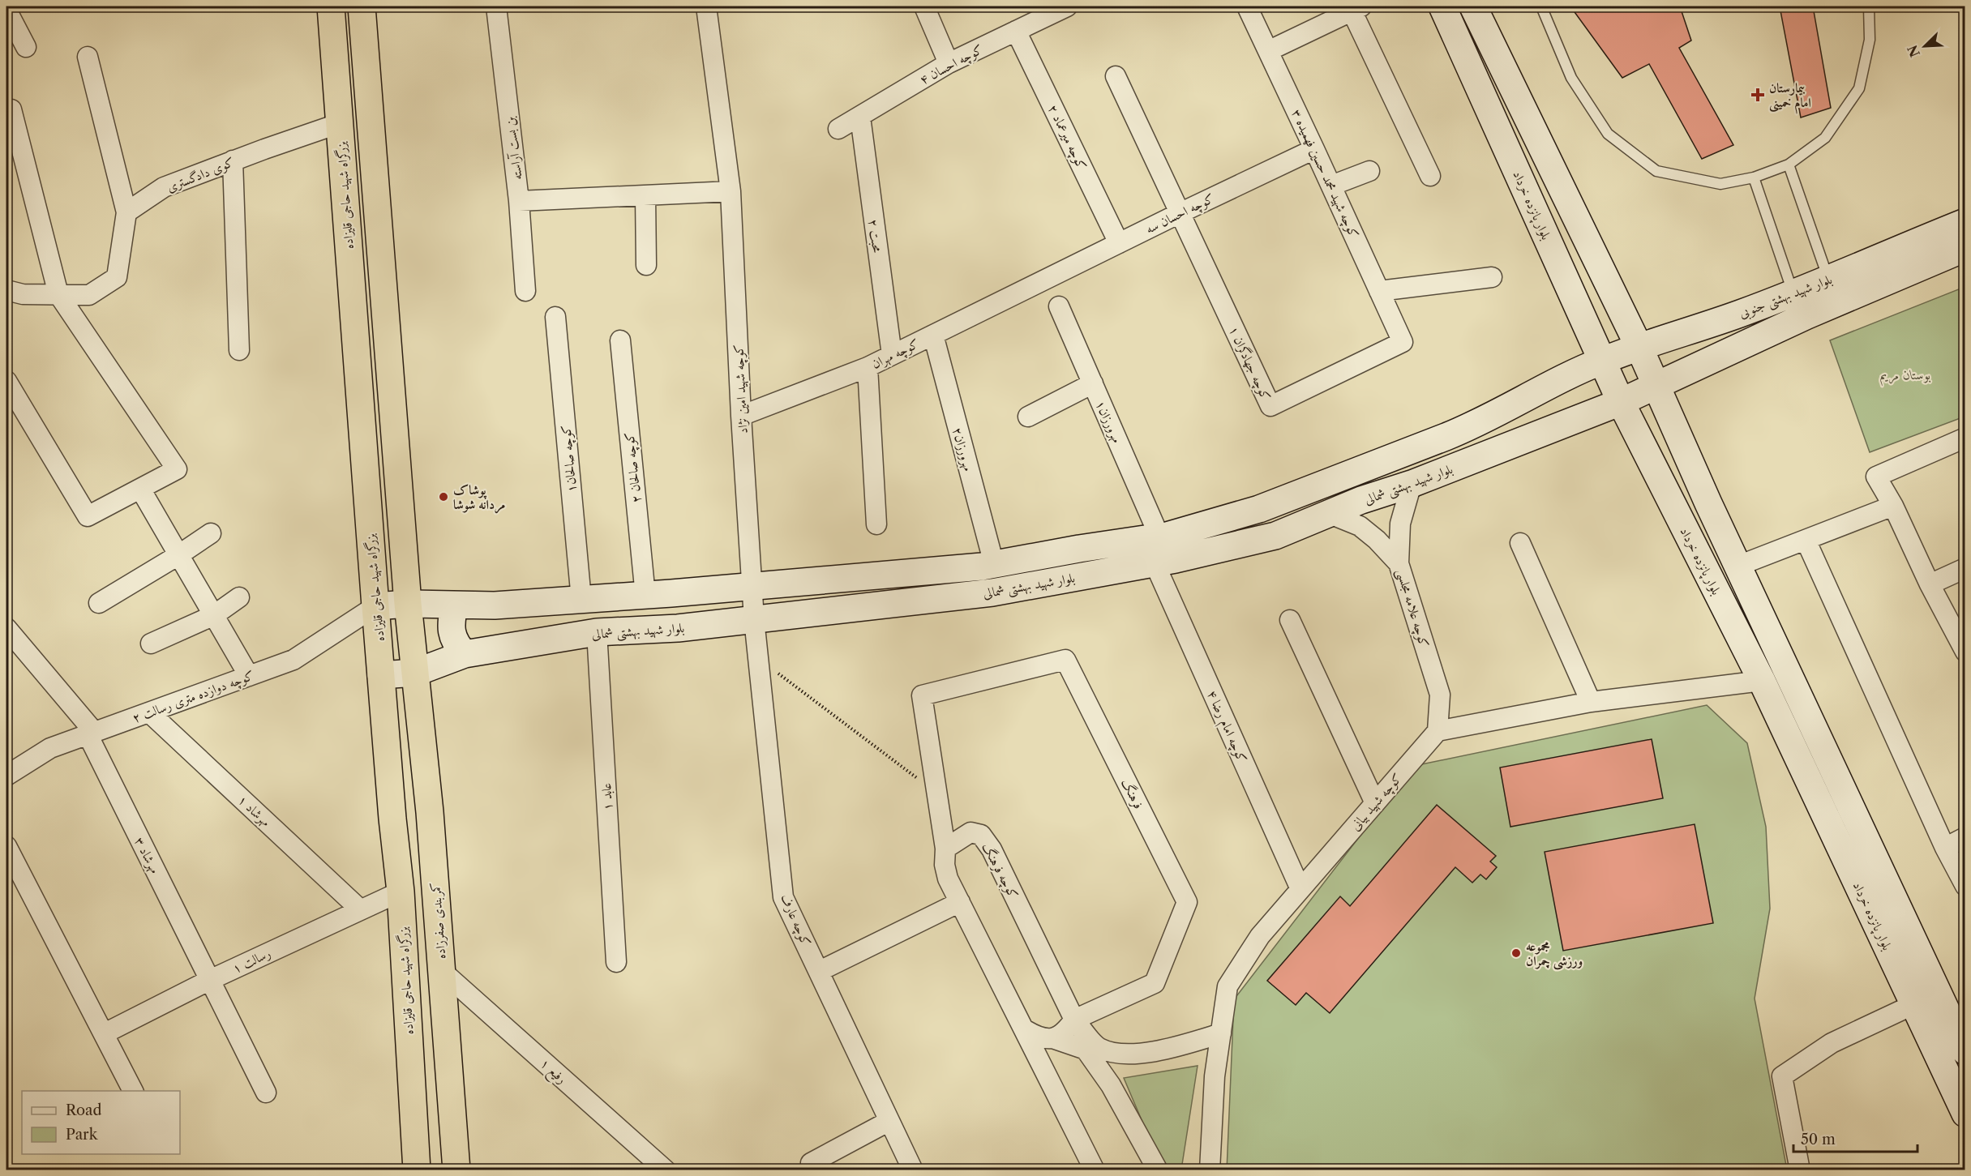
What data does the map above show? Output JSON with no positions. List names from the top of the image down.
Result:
{
  "streets": {
    "highway": ["بزرگراه شهید حاجی قلیزاده", "کمربندی صفرزاده"],
    "main road": ["بلوار پانزده خرداد", "بلوار شهید بهشتی جنوبی", "بلوار شهید بهشتی شمالی"],
    "street": [
      "کوچه احسان ۴",
      "کوچه میرعماد ۲",
      "بن بست آراسته",
      "کوچه شهید محمد حسین فهمیده ۳",
      "کوی دادگستری",
      "کوچه احسان سه",
      "محبت ۲",
      "کوچه مهران",
      "کوچه جهادگران ۱",
      "کوچه شهید امین نژاد",
      "مهرورزان۱",
      "مهرورزان۲",
      "کوچه صالحان۱",
      "کوچه صالحان ۲",
      "کوچه علامه مجلسی",
      "کوچه دوازده متری رسالت ۲",
      "کوچه امام رضا ۴",
      "فرهنگ",
      "عابد ۱",
      "کوچه شهید بیانی",
      "مهرشاد ۱",
      "مهرشاد ۳",
      "کوچه فرهنگ",
      "کوچه عارف",
      "رسالت ۱",
      "رفیع ۱"
    ]
  },
  "crossings": [
    ["کوچه احسان ۴", "کوچه میرعماد ۲"],
    ["کوچه احسان ۴", "محبت ۲"],
    ["کوچه میرعماد ۲", "کوچه احسان سه"],
    ["کوچه شهید محمد حسین فهمیده ۳", "کوچه احسان سه"],
    ["کوچه شهید محمد حسین فهمیده ۳", "کوچه جهادگران ۱"],
    ["کوی دادگستری", "بزرگراه شهید حاجی قلیزاده"],
    ["بزرگراه شهید حاجی قلیزاده", "بلوار شهید بهشتی شمالی"],
    ["بزرگراه شهید حاجی قلیزاده", "کوچه دوازده متری رسالت ۲"],
    ["بزرگراه شهید حاجی قلیزاده", "رسالت ۱"],
    ["بلوار پانزده خرداد", "بلوار شهید بهشتی جنوبی"],
    ["بلوار پانزده خرداد", "بلوار شهید بهشتی شمالی"],
    ["کوچه احسان سه", "کوچه مهران"],
    ["کوچه احسان سه", "کوچه جهادگران ۱"],
    ["محبت ۲", "کوچه مهران"],
    ["بلوار شهید بهشتی جنوبی", "بلوار شهید بهشتی شمالی"],
    ["کوچه مهران", "کوچه شهید امین نژاد"],
    ["کوچه مهران", "مهرورزان۲"],
    ["کوچه شهید امین نژاد", "بلوار شهید بهشتی شمالی"],
    ["کوچه شهید امین نژاد", "کوچه عارف"],
    ["مهرورزان۱", "بلوار شهید بهشتی شمالی"],
    ["مهرورزان۲", "بلوار شهید بهشتی شمالی"],
    ["کوچه صالحان۱", "بلوار شهید بهشتی شمالی"],
    ["کوچه صالحان ۲", "بلوار شهید بهشتی شمالی"],
    ["بلوار شهید بهشتی شمالی", "کوچه علامه مجلسی"],
    ["بلوار شهید بهشتی شمالی", "کوچه دوازده متری رسالت ۲"],
    ["بلوار شهید بهشتی شمالی", "کوچه امام رضا ۴"],
    ["بلوار شهید بهشتی شمالی", "عابد ۱"],
    ["بلوار شهید بهشتی شمالی", "کوچه عارف"],
    ["بلوار شهید بهشتی شمالی", "کمربندی صفرزاده"],
    ["کوچه علامه مجلسی", "کوچه شهید بیانی"],
    ["کوچه دوازده متری رسالت ۲", "مهرشاد ۱"],
    ["کوچه دوازده متری رسالت ۲", "مهرشاد ۳"],
    ["کوچه امام رضا ۴", "کوچه شهید بیانی"],
    ["فرهنگ", "کوچه فرهنگ"],
    ["مهرشاد ۱", "رسالت ۱"],
    ["مهرشاد ۳", "رسالت ۱"],
    ["کمربندی صفرزاده", "رفیع ۱"]
  ],
  "parks": ["بوستان مریم"],
  "places": {
    "health": ["بیمارستان امام خمینی"],
    "other": ["پوشاک مردانه شوشا", "مجموعه ورزشی چمران"]
  },
  "legend": ["Road", "Park"],
  "scale_bar": "50 m",
  "north": "bottom left"
}
